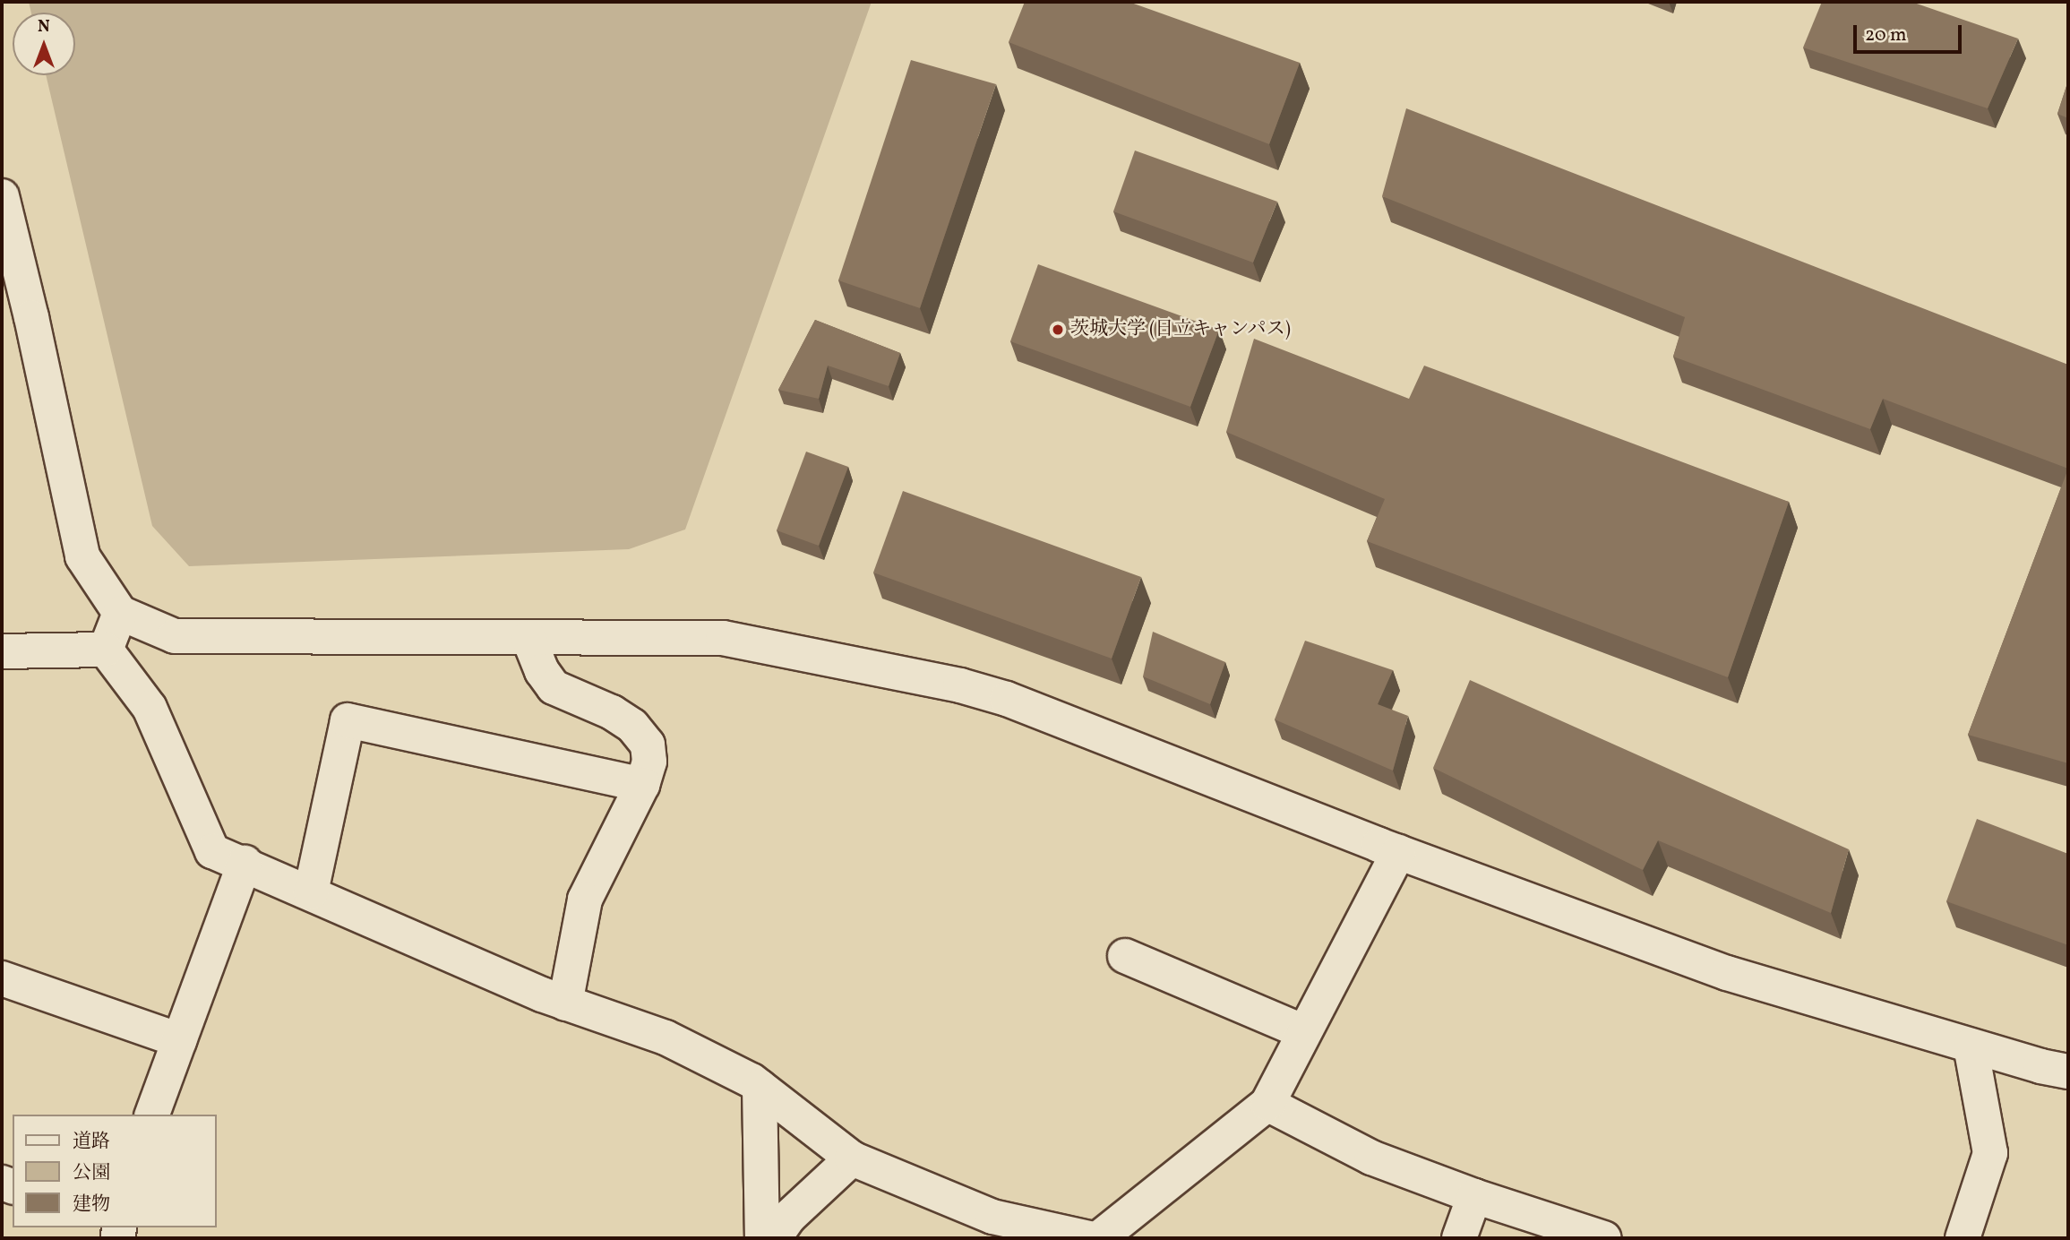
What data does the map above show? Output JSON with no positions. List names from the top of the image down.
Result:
{
  "places": ["茨城大学 (日立キャンパス)"],
  "legend": ["道路", "公園", "建物"],
  "scale_bar": "20 m",
  "north": "top"
}
